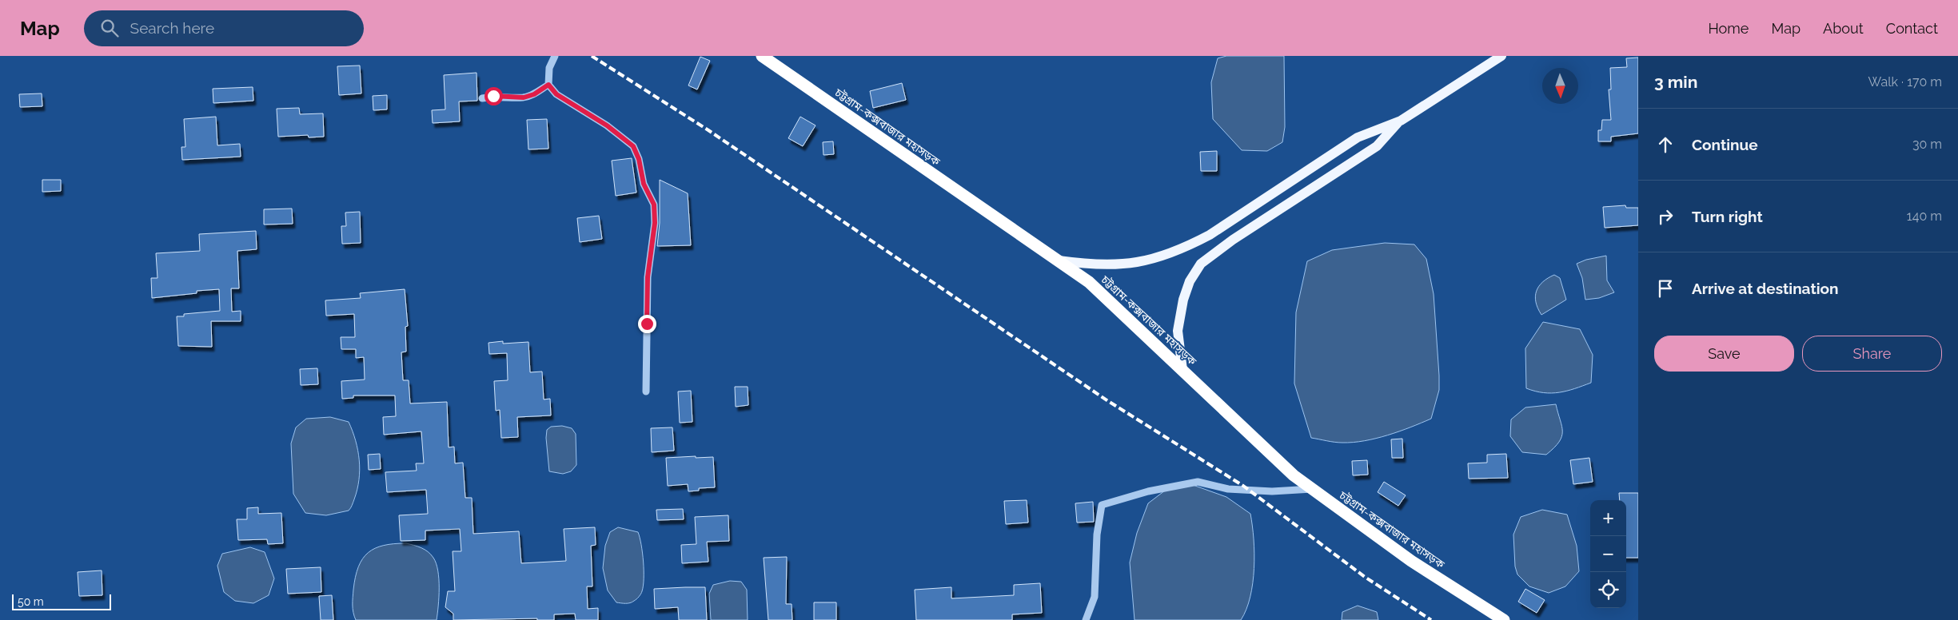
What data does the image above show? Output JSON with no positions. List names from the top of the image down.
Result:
{
  "streets": {
    "highway": ["চট্টগ্রাম-কক্সবাজার মহাসড়ক"]
  },
  "scale_bar": "50 m",
  "north": "bottom",
  "page": {
    "header": "Map",
    "search": "Search here",
    "nav": [
      "Home",
      "Map",
      "About",
      "Contact"
    ],
    "heading": ["3 min", "Walk · 170 m"],
    "list": [
      ["Continue", "30 m"],
      ["Turn right", "140 m"],
      "Arrive at destination"
    ],
    "buttons": ["Save", "Share"],
    "map_buttons": ["+", "−"],
    "scale": "50 m"
  }
}
